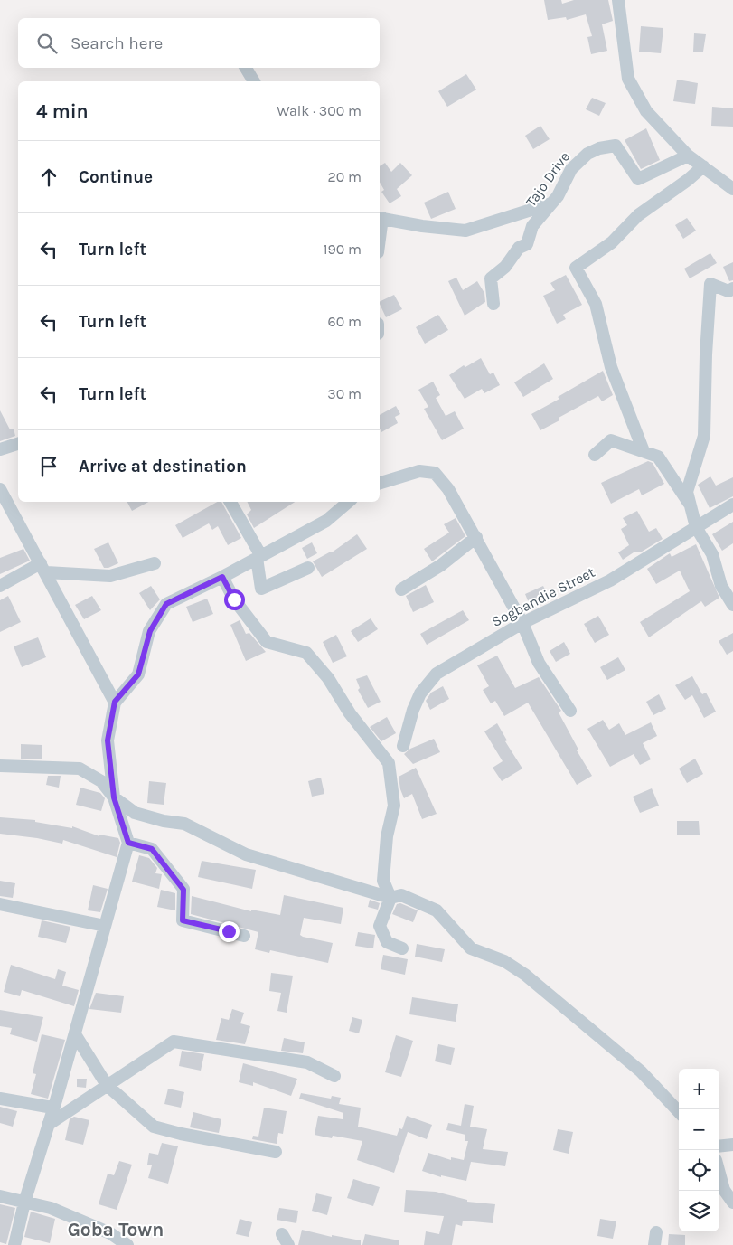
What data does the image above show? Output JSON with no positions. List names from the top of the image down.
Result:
{
  "streets": {
    "street": ["Tajo Drive", "Sogbandie Street"]
  },
  "districts": ["Goba Town"],
  "page": {
    "search": "Search here",
    "heading": ["4 min", "Walk · 300 m"],
    "list": [
      ["Continue", "20 m"],
      ["Turn left", "190 m"],
      ["Turn left", "60 m"],
      ["Turn left", "30 m"],
      "Arrive at destination"
    ],
    "map_buttons": ["+", "−"]
  }
}
